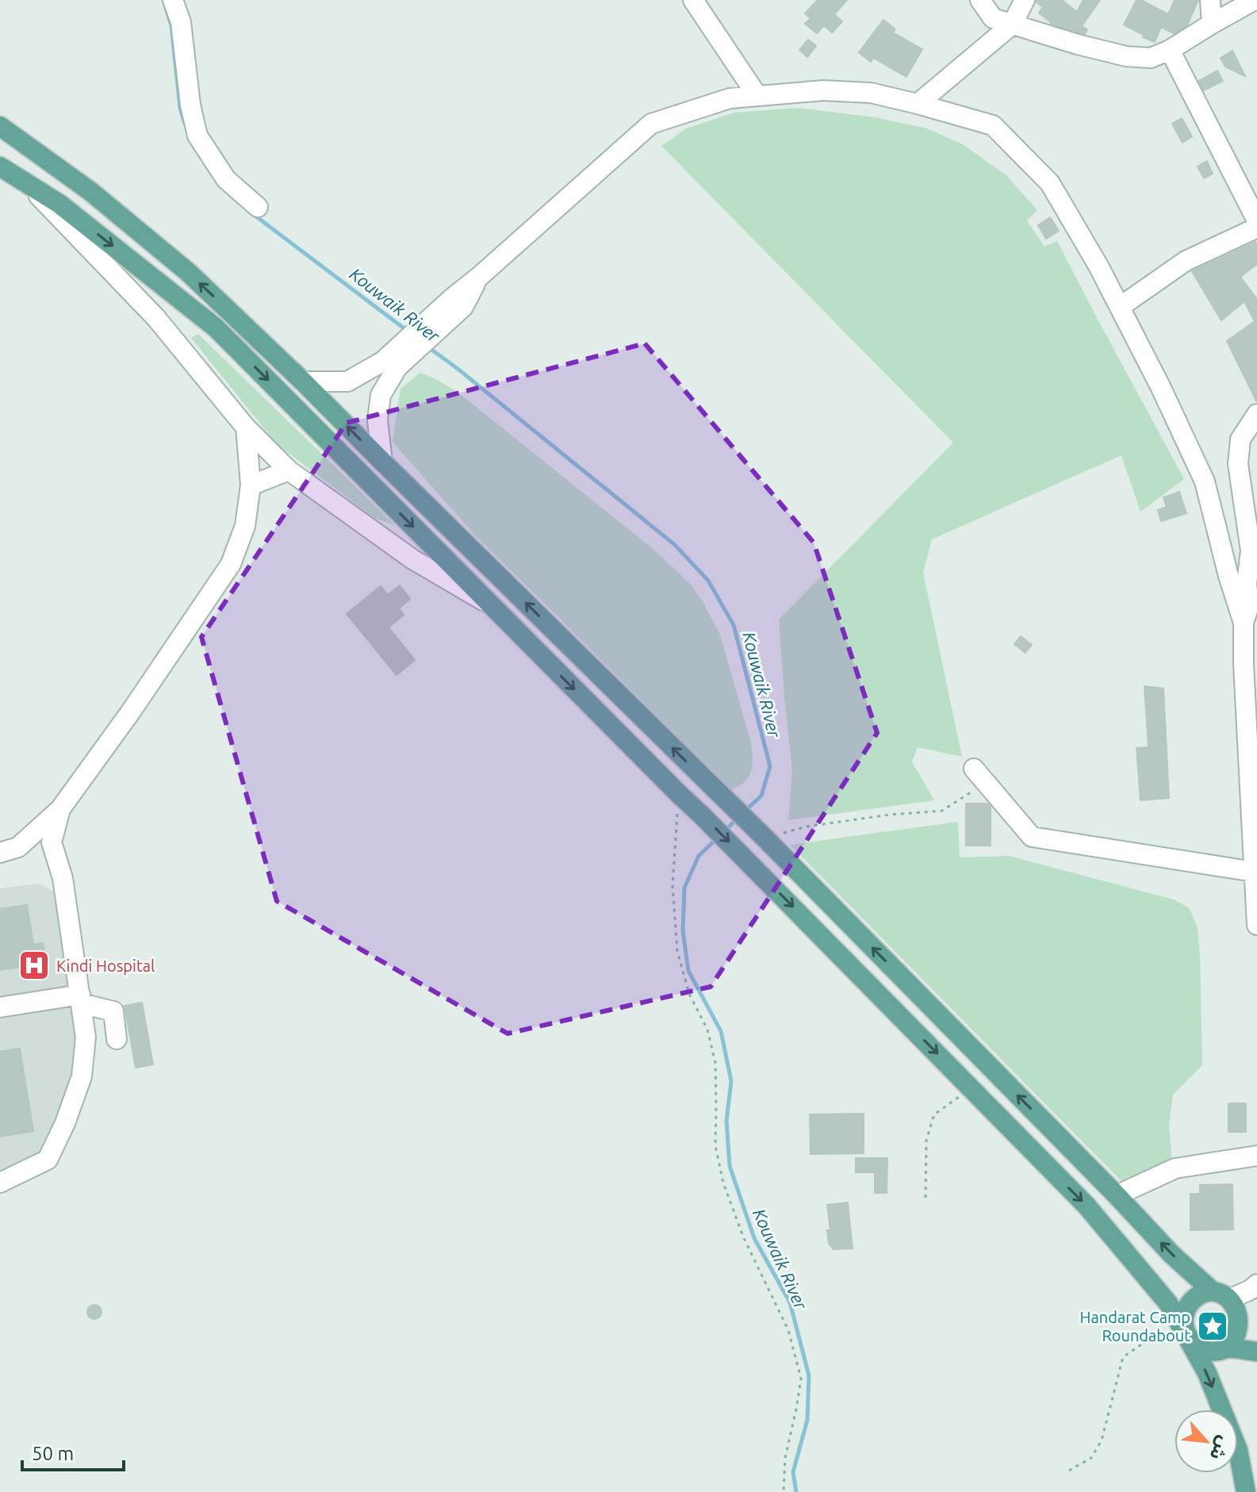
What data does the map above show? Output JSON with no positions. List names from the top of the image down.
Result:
{
  "water": ["Kouwaik River"],
  "places": {
    "hospital": ["Kindi Hospital"],
    "place": ["Handarat Camp Roundabout"]
  },
  "scale_bar": "50 m",
  "north": "bottom right"
}
